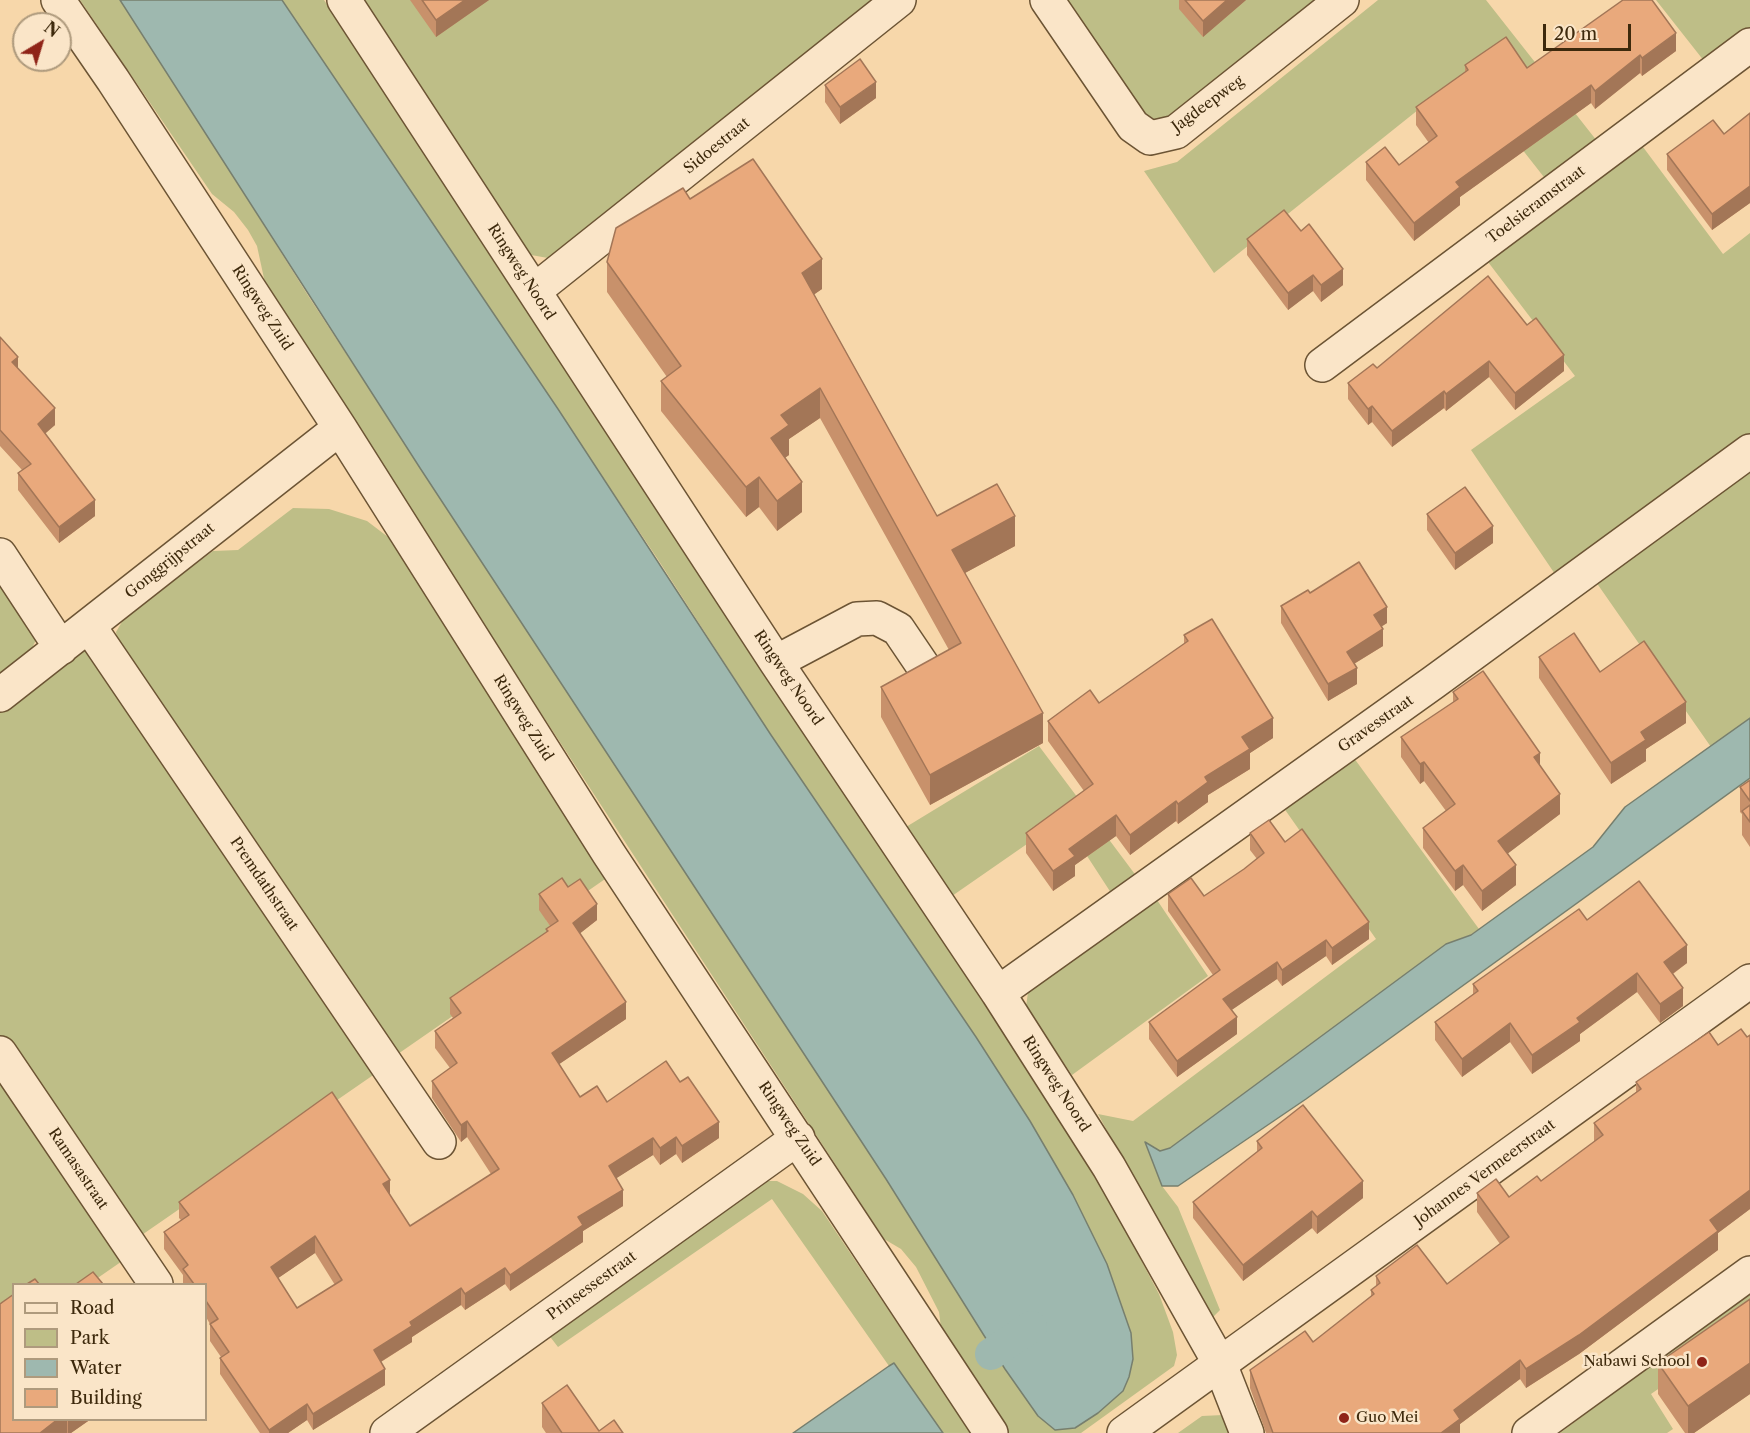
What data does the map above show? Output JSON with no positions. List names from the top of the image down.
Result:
{
  "streets": {
    "street": [
      "Jagdeepweg",
      "Sidoestraat",
      "Toelsieramstraat",
      "Ringweg Noord",
      "Ringweg Zuid",
      "Gonggrijpstraat",
      "Gravesstraat",
      "Premdathstraat",
      "Ramasastraat",
      "Johannes Vermeerstraat",
      "Prinsessestraat"
    ]
  },
  "crossings": [
    ["Sidoestraat", "Ringweg Noord"],
    ["Ringweg Noord", "Gravesstraat"],
    ["Ringweg Noord", "Johannes Vermeerstraat"],
    ["Ringweg Zuid", "Gonggrijpstraat"],
    ["Ringweg Zuid", "Prinsessestraat"],
    ["Gonggrijpstraat", "Premdathstraat"]
  ],
  "places": ["Nabawi School", "Guo Mei"],
  "legend": [
    "Road",
    "Park",
    "Water",
    "Building"
  ],
  "scale_bar": "20 m",
  "north": "top right"
}
